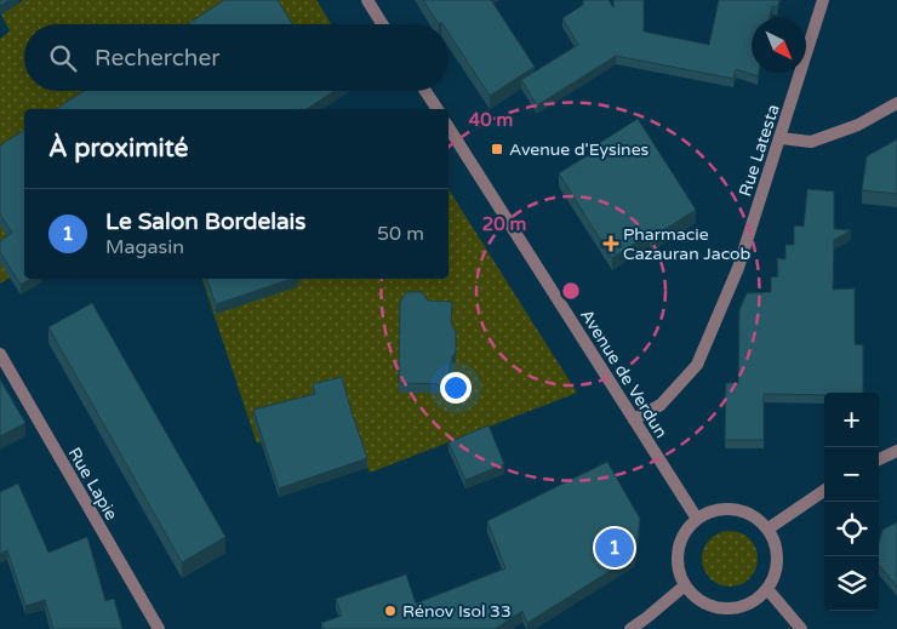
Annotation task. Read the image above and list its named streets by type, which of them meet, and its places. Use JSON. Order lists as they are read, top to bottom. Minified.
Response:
{"streets":{"street":["Rue Latesta","Avenue de Verdun","Rue Lapie"]},"crossings":[["Rue Latesta","Avenue de Verdun"]],"places":{"transit":["Avenue d'Eysines"],"health":["Pharmacie Cazauran Jacob"],"other":["Rénov Isol 33"]},"north":"bottom right","page":{"search":"Rechercher","heading":"À proximité","list":[{"mark":"1","name":"Le Salon Bordelais","note":"Magasin","value":"50 m"}],"map_buttons":["+","−"],"pins":"1"},"rings":["40 m","20 m"]}
